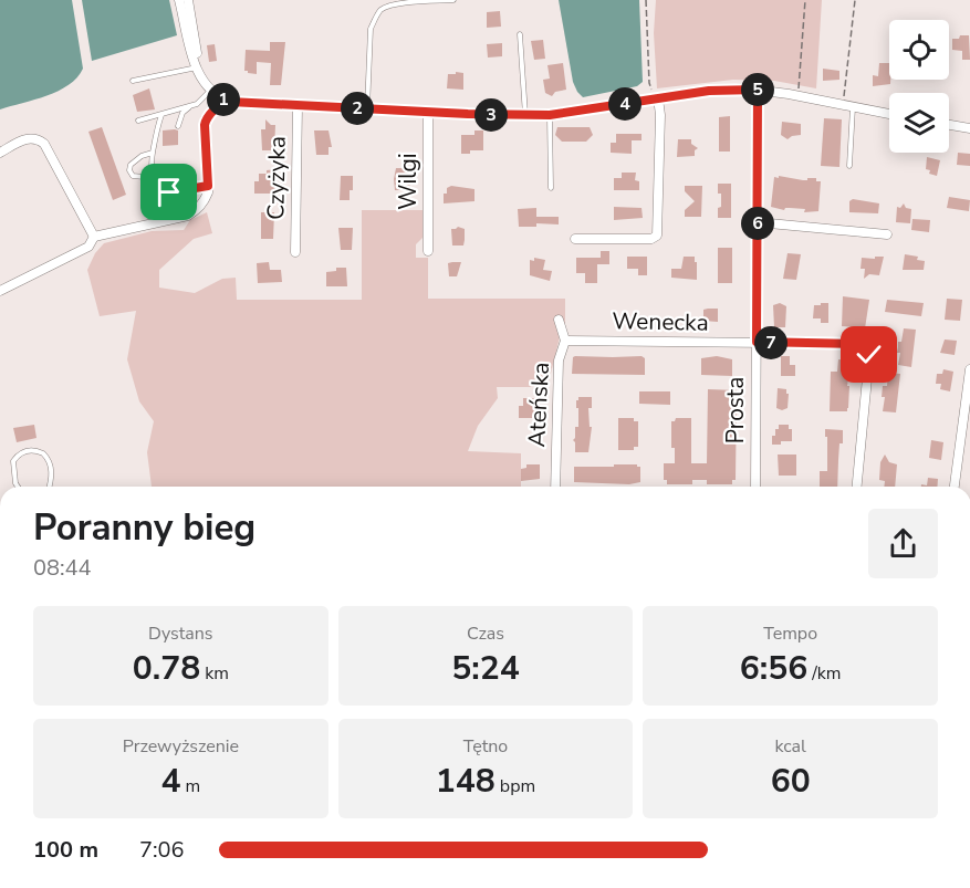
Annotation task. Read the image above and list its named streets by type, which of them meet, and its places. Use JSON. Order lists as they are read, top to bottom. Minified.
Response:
{"streets":{"street":["Czyżyka","Wilgi","Wenecka","Ateńska","Prosta"]},"crossings":[["Wenecka","Ateńska"],["Wenecka","Prosta"]],"page":{"pins":["5","1","4","2","3","6","7"],"heading":["Poranny bieg","08:44"],"stats":[["Dystans","0.78 km"],["Czas","5:24"],["Tempo","6:56 /km"],["Przewyższenie","4 m"],["Tętno","148 bpm"],["kcal","60"]],"list":[{"name":"100 m","note":"7:06"}]}}
